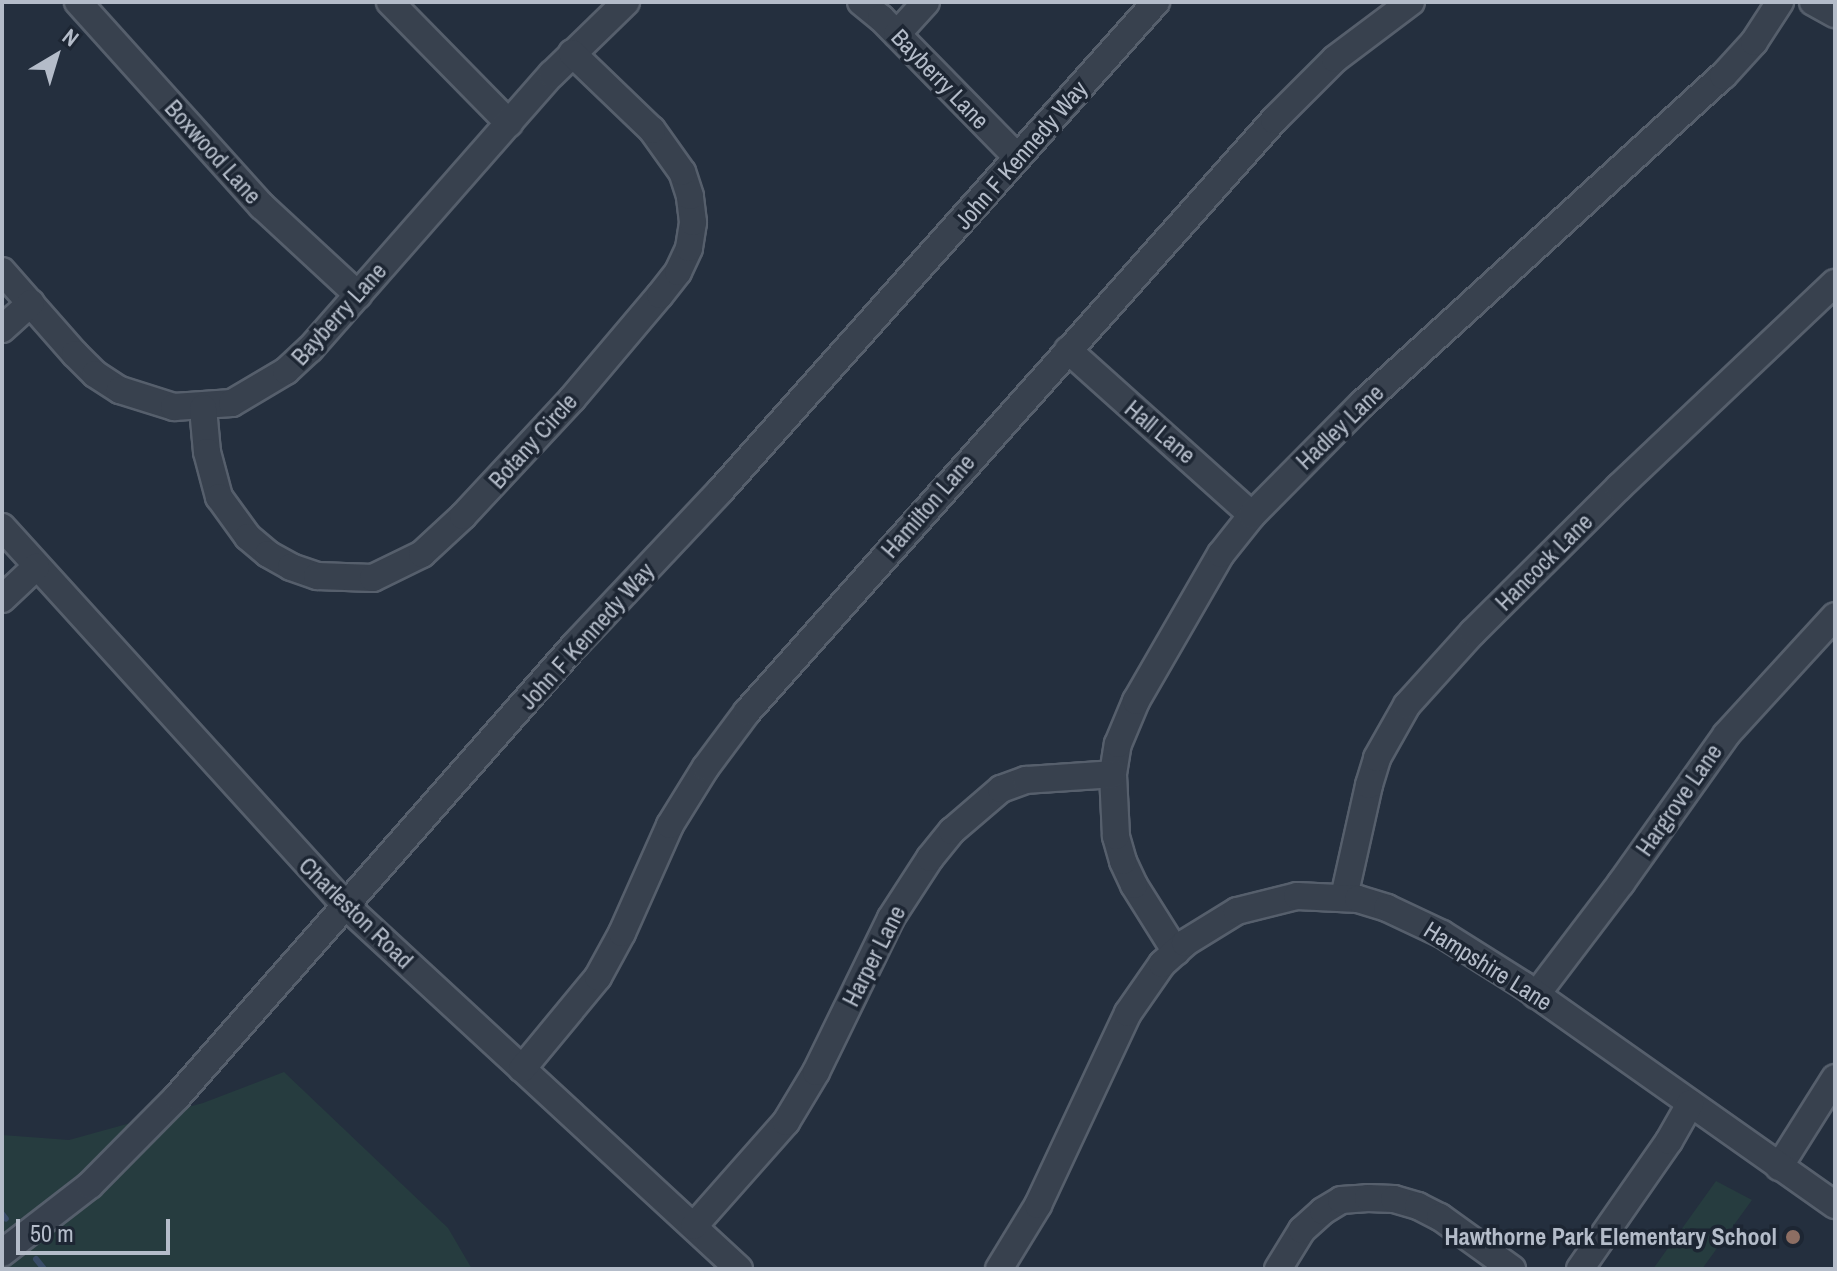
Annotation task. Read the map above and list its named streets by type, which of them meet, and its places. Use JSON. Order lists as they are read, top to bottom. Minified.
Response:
{"streets":{"street":["Bayberry Lane","Boxwood Lane","John F Kennedy Way","Hadley Lane","Hall Lane","Botany Circle","Hamilton Lane","Hancock Lane","Hargrove Lane","Charleston Road","Harper Lane","Hampshire Lane"]},"crossings":[["Bayberry Lane","Boxwood Lane"],["Bayberry Lane","John F Kennedy Way"],["Bayberry Lane","Botany Circle"],["John F Kennedy Way","Charleston Road"],["Hadley Lane","Hall Lane"],["Hadley Lane","Harper Lane"],["Hadley Lane","Hampshire Lane"],["Hall Lane","Hamilton Lane"],["Hamilton Lane","Charleston Road"],["Hancock Lane","Hampshire Lane"],["Hargrove Lane","Hampshire Lane"],["Charleston Road","Harper Lane"]],"places":["Hawthorne Park Elementary School"],"scale_bar":"50 m","north":"top right"}
